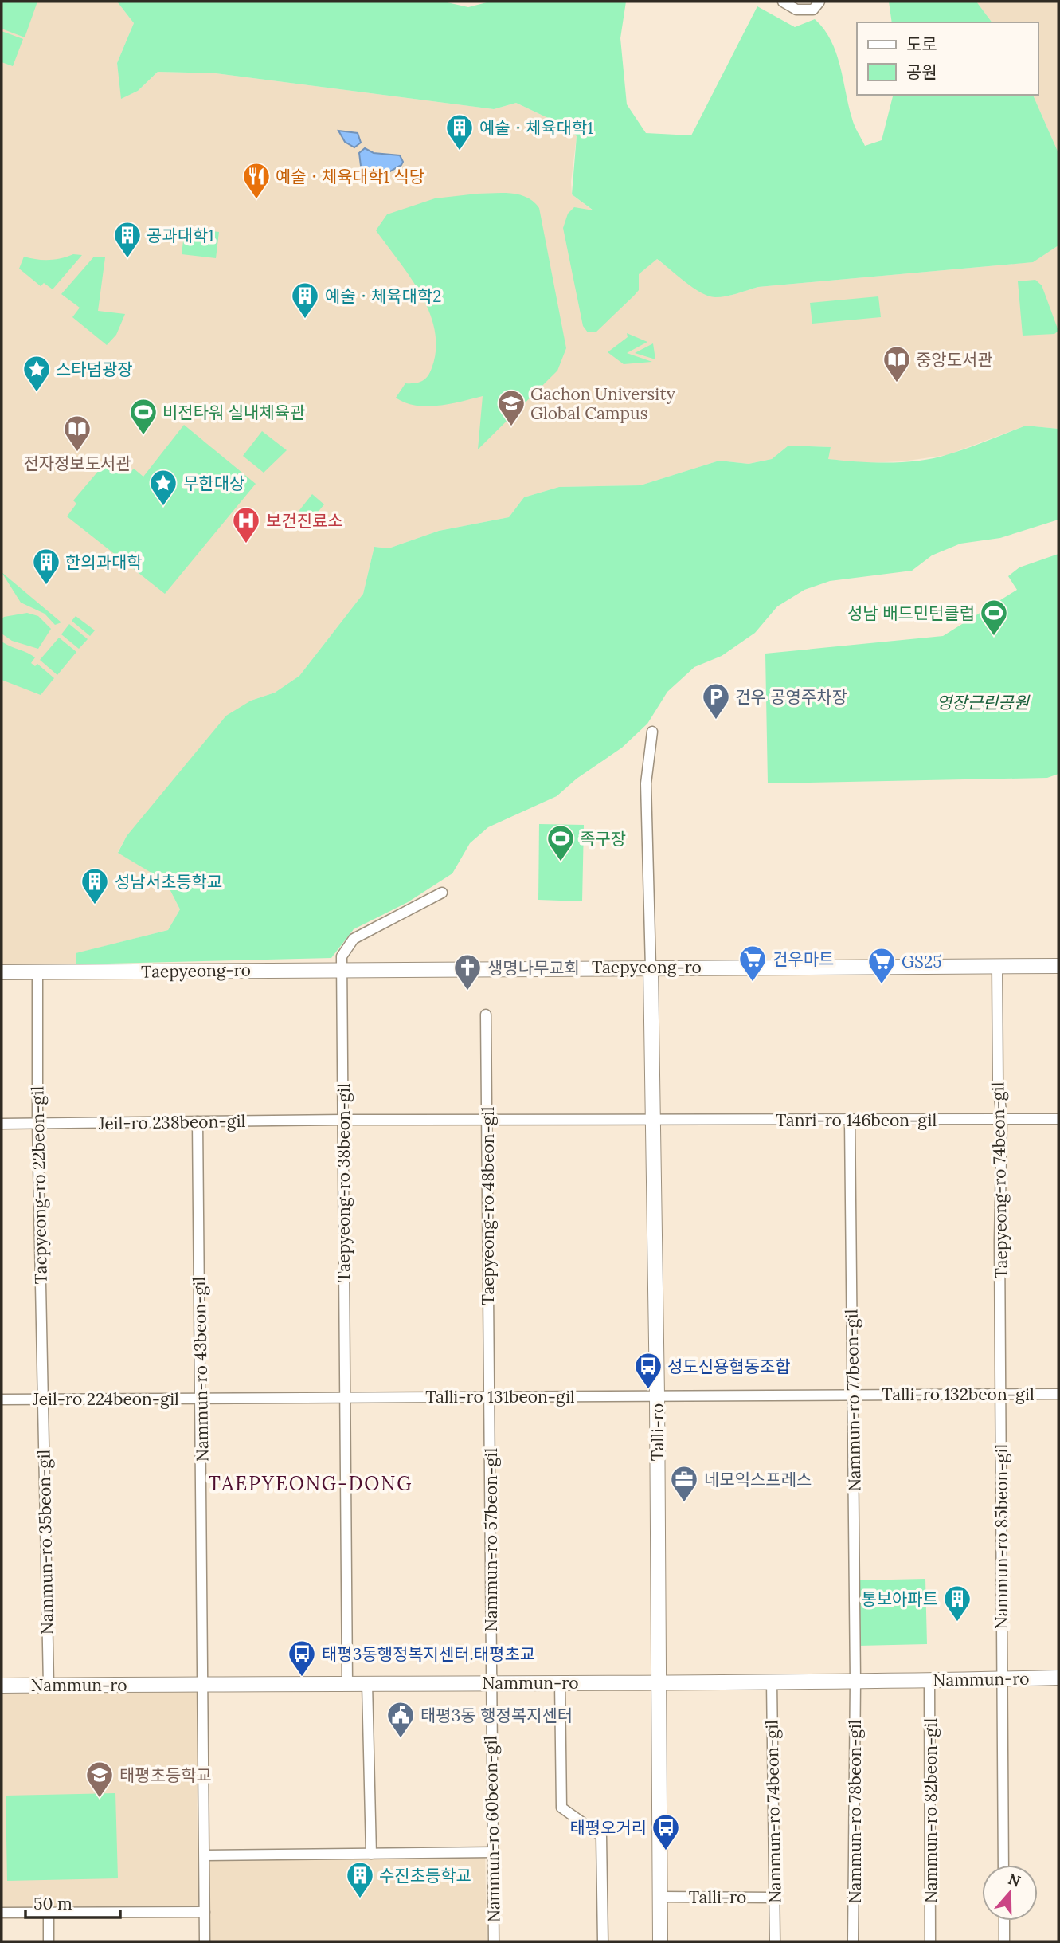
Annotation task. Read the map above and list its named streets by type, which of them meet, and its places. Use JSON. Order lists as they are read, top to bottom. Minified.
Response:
{"streets":{"main road":["Taepyeong-ro","Talli-ro","Nammun-ro"],"street":["Tanri-ro 146beon-gil","Jeil-ro 238beon-gil","Taepyeong-ro 74beon-gil","Taepyeong-ro 38beon-gil","Taepyeong-ro 22beon-gil","Taepyeong-ro 48beon-gil","Nammun-ro 43beon-gil","Talli-ro 132beon-gil","Talli-ro 131beon-gil","Jeil-ro 224beon-gil","Nammun-ro 77beon-gil","Nammun-ro 85beon-gil","Nammun-ro 57beon-gil","Nammun-ro 35beon-gil","Nammun-ro 82beon-gil","Nammun-ro 74beon-gil","Nammun-ro 78beon-gil","Nammun-ro 60beon-gil"]},"crossings":[["Taepyeong-ro","Taepyeong-ro 74beon-gil"],["Taepyeong-ro","Taepyeong-ro 38beon-gil"],["Taepyeong-ro","Taepyeong-ro 22beon-gil"],["Taepyeong-ro","Talli-ro"],["Tanri-ro 146beon-gil","Jeil-ro 238beon-gil"],["Tanri-ro 146beon-gil","Taepyeong-ro 74beon-gil"],["Tanri-ro 146beon-gil","Taepyeong-ro 48beon-gil"],["Tanri-ro 146beon-gil","Nammun-ro 77beon-gil"],["Tanri-ro 146beon-gil","Talli-ro"],["Jeil-ro 238beon-gil","Taepyeong-ro 38beon-gil"],["Jeil-ro 238beon-gil","Taepyeong-ro 22beon-gil"],["Jeil-ro 238beon-gil","Taepyeong-ro 48beon-gil"],["Jeil-ro 238beon-gil","Nammun-ro 43beon-gil"],["Taepyeong-ro 74beon-gil","Talli-ro 132beon-gil"],["Taepyeong-ro 74beon-gil","Nammun-ro 85beon-gil"],["Taepyeong-ro 38beon-gil","Talli-ro 131beon-gil"],["Taepyeong-ro 38beon-gil","Jeil-ro 224beon-gil"],["Taepyeong-ro 38beon-gil","Nammun-ro"],["Taepyeong-ro 22beon-gil","Jeil-ro 224beon-gil"],["Taepyeong-ro 22beon-gil","Nammun-ro 35beon-gil"],["Taepyeong-ro 48beon-gil","Talli-ro 131beon-gil"],["Taepyeong-ro 48beon-gil","Nammun-ro 57beon-gil"],["Nammun-ro 43beon-gil","Jeil-ro 224beon-gil"],["Nammun-ro 43beon-gil","Nammun-ro"],["Talli-ro 132beon-gil","Talli-ro 131beon-gil"],["Talli-ro 132beon-gil","Nammun-ro 77beon-gil"],["Talli-ro 132beon-gil","Talli-ro"],["Talli-ro 132beon-gil","Nammun-ro 85beon-gil"],["Talli-ro 131beon-gil","Jeil-ro 224beon-gil"],["Talli-ro 131beon-gil","Talli-ro"],["Talli-ro 131beon-gil","Nammun-ro 57beon-gil"],["Jeil-ro 224beon-gil","Nammun-ro 35beon-gil"],["Nammun-ro 77beon-gil","Nammun-ro"],["Nammun-ro 77beon-gil","Nammun-ro 78beon-gil"],["Talli-ro","Nammun-ro"],["Talli-ro","Nammun-ro 74beon-gil"],["Nammun-ro 85beon-gil","Nammun-ro"],["Nammun-ro 57beon-gil","Nammun-ro"],["Nammun-ro 57beon-gil","Nammun-ro 60beon-gil"],["Nammun-ro 35beon-gil","Nammun-ro"],["Nammun-ro","Nammun-ro 82beon-gil"],["Nammun-ro","Nammun-ro 74beon-gil"],["Nammun-ro","Nammun-ro 78beon-gil"],["Nammun-ro","Nammun-ro 60beon-gil"]],"districts":["TAEPYEONG-DONG"],"parks":["영장근린공원"],"places":{"building":["예술ㆍ체육대학1","공과대학1","예술ㆍ체육대학2","한의과대학","성남서초등학교","통보아파트","수진초등학교"],"restaurant":["예술ㆍ체육대학1 식당"],"library":["중앙도서관","전자정보도서관"],"place":["스타덤광장","무한대상"],"school or university":["Gachon University Global Campus","태평초등학교"],"sports":["비전타워 실내체육관","성남 배드민턴클럽","족구장"],"hospital":["보건진료소"],"parking":["건우 공영주차장"],"supermarket":["건우마트","GS25"],"church":["생명나무교회"],"bus stop":["성도신용협동조합","태평3동행정복지센터.태평초교","태평오거리"],"office":["네모익스프레스"],"public building":["태평3동 행정복지센터"]},"legend":["도로","공원"],"scale_bar":"50 m","north":"top"}
